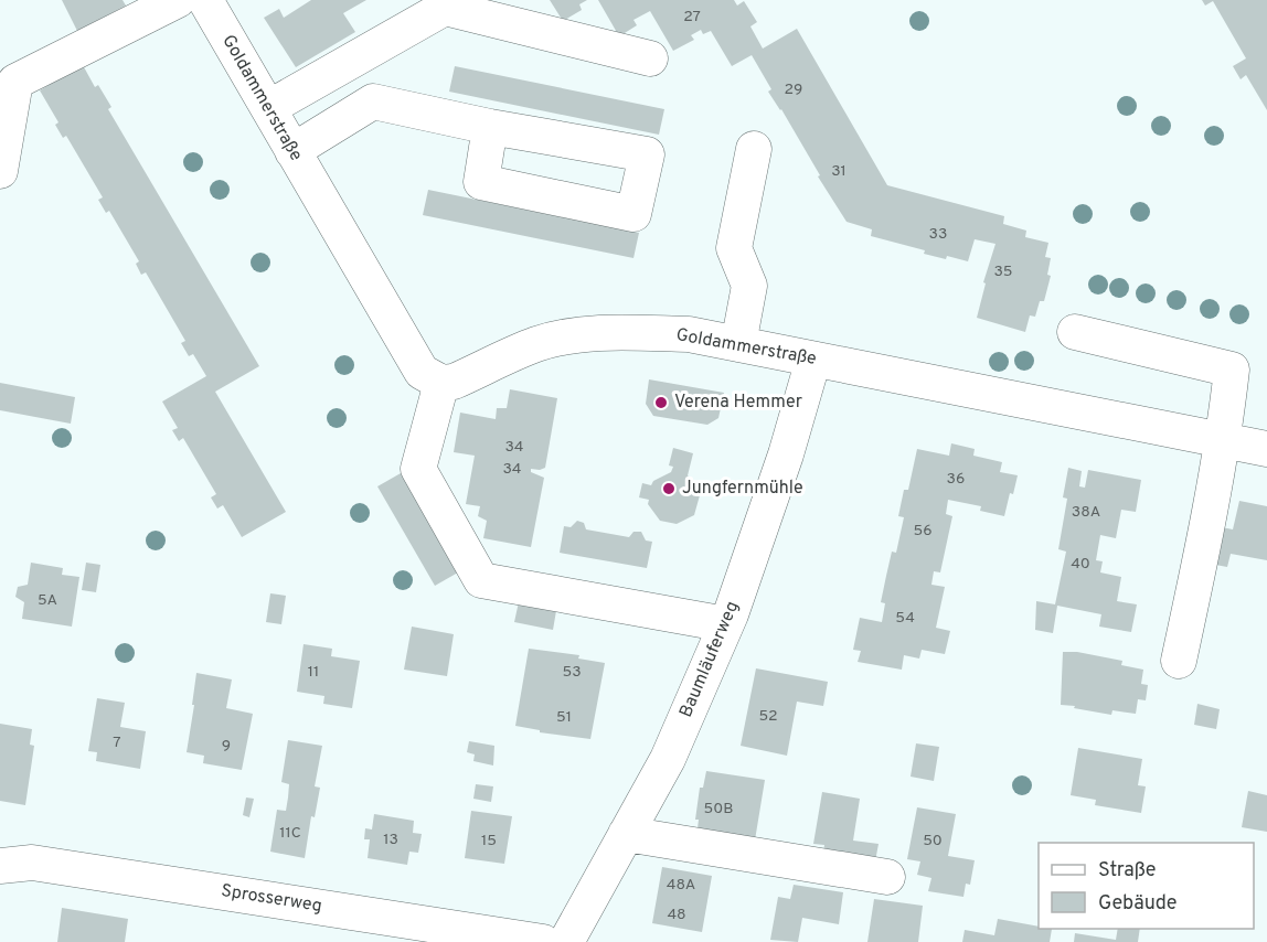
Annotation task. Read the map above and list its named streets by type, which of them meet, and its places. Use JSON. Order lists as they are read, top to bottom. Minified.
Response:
{"streets":{"street":["Goldammerstraße","Baumläuferweg","Sprosserweg"]},"crossings":[["Goldammerstraße","Baumläuferweg"]],"places":["Verena Hemmer","Jungfernmühle"],"house_numbers":["27","29","31","33","35","34","34","36","38A","56","40","5A","54","11","53","52","51","7","9","50B","11C","13","15","50","48A","48"],"legend":["Straße","Gebäude"]}
